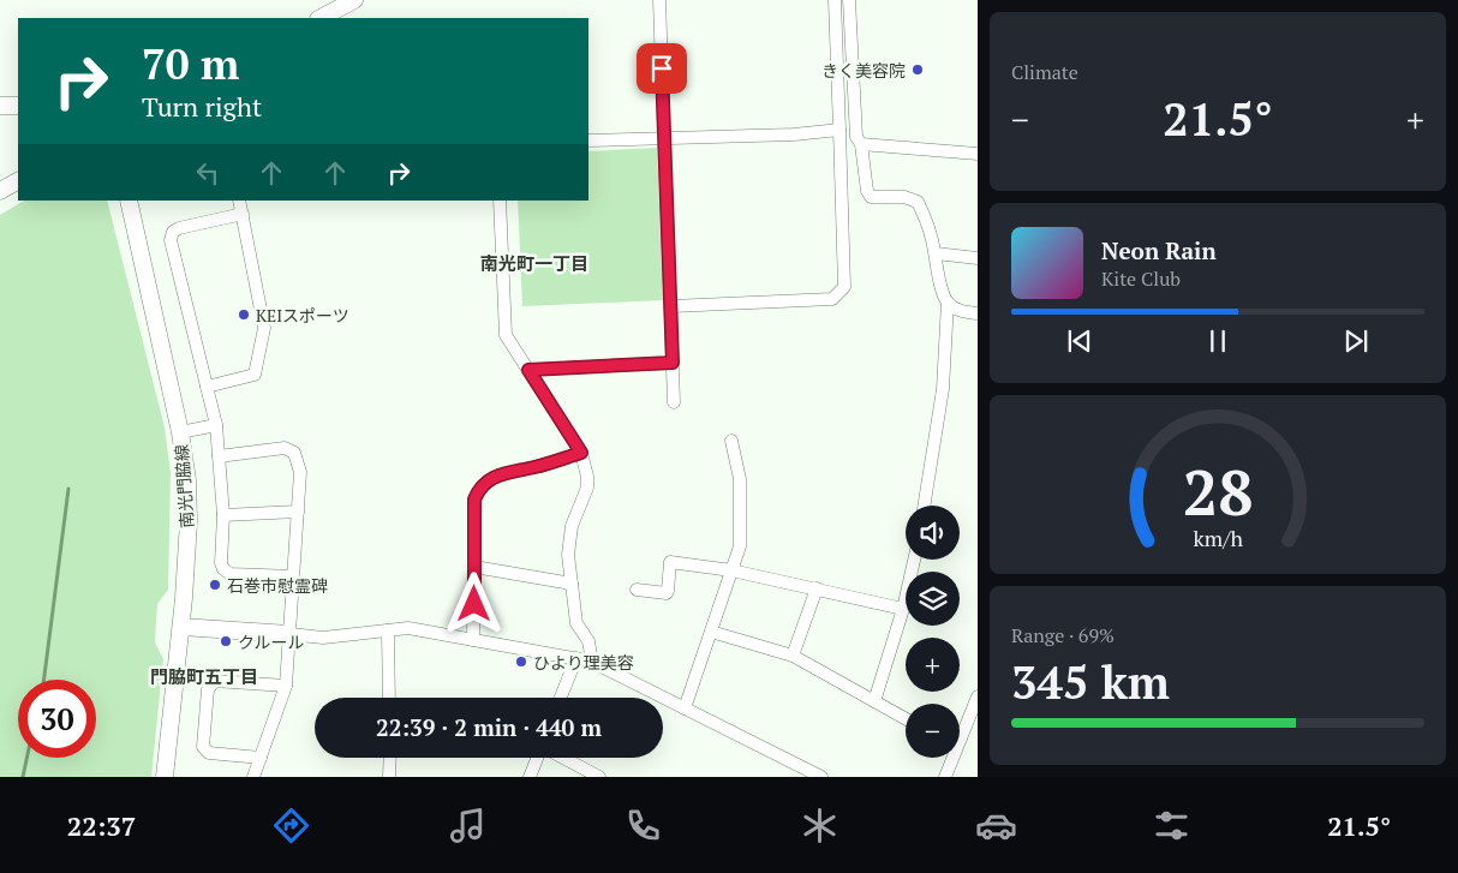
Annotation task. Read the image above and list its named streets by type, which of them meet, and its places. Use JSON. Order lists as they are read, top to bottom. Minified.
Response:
{"streets":{"street":["南光門脇線"]},"districts":["南光町一丁目","門脇町五丁目"],"places":["きく美容院","KEIスポーツ","石巻市慰霊碑","クルール","ひより理美容"],"page":{"tile":["Climate",["Range · 69%","345 km"]],"turn":["70 m","Turn right"],"heat":["−","21.5°","+"],"song":["Neon Rain","Kite Club"],"map_buttons":["+","−"],"limit":"30","trip":"22:39 · 2 min · 440 m","tabs":["22:37","21.5°"],"gauge":["28","km/h"]}}
